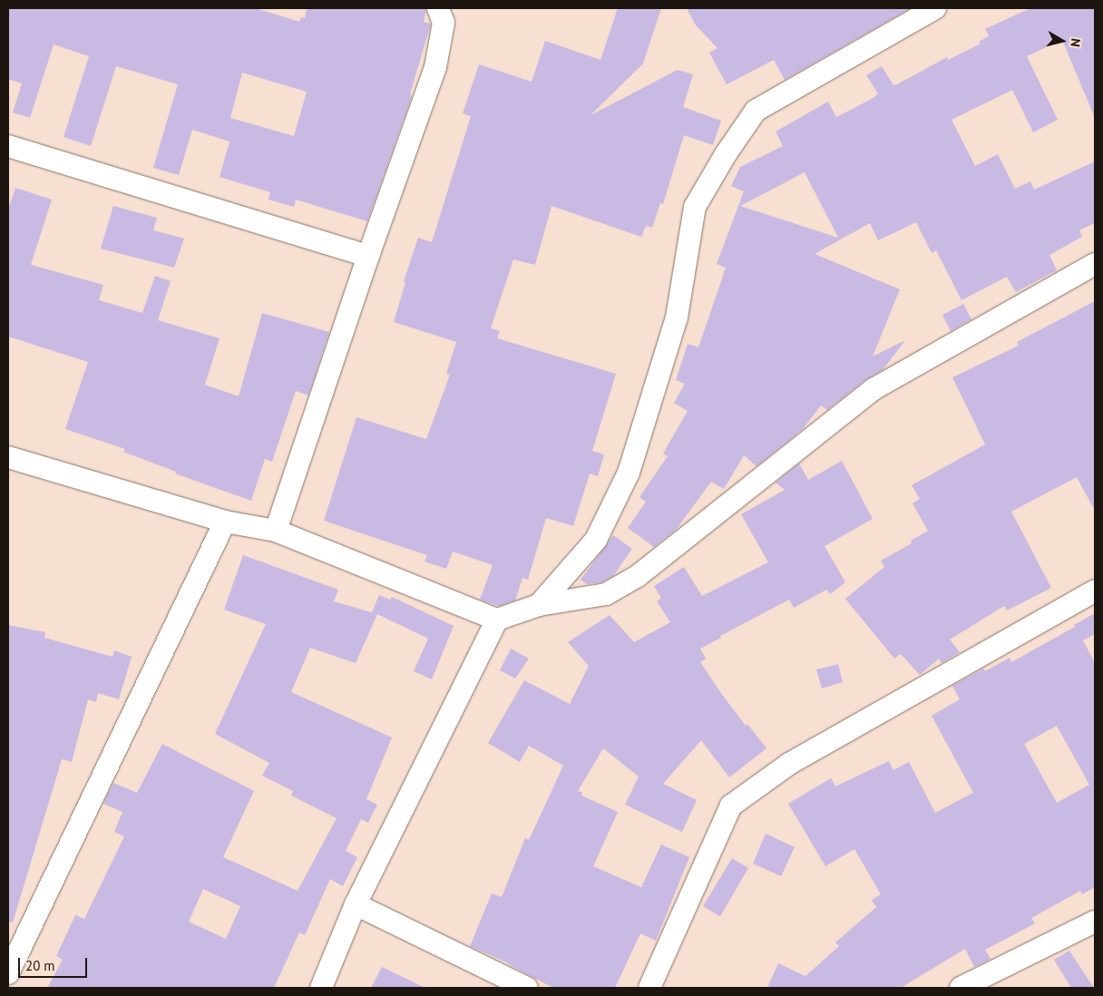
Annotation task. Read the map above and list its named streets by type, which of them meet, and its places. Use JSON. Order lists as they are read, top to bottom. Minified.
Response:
{"scale_bar":"20 m","north":"right"}
